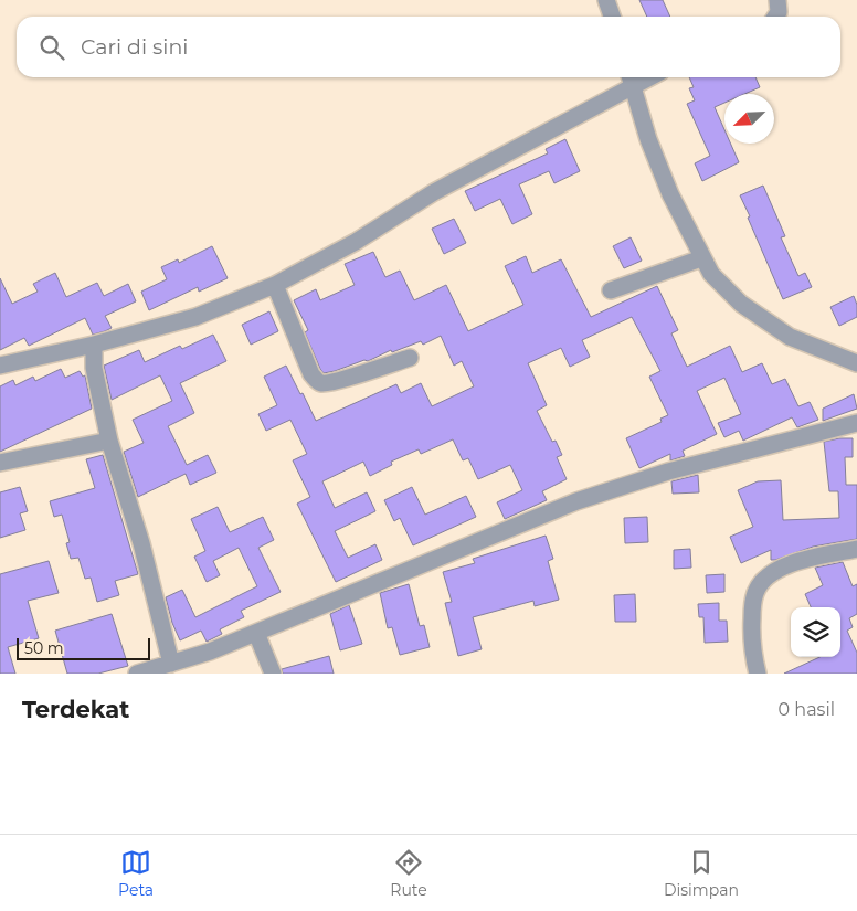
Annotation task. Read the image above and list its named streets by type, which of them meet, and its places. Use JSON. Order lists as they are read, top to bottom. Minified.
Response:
{"scale_bar":"50 m","north":"bottom left","page":{"search":"Cari di sini","scale":"50 m","heading":["Terdekat","0 hasil"],"nav":["Peta","Rute","Disimpan"]}}
